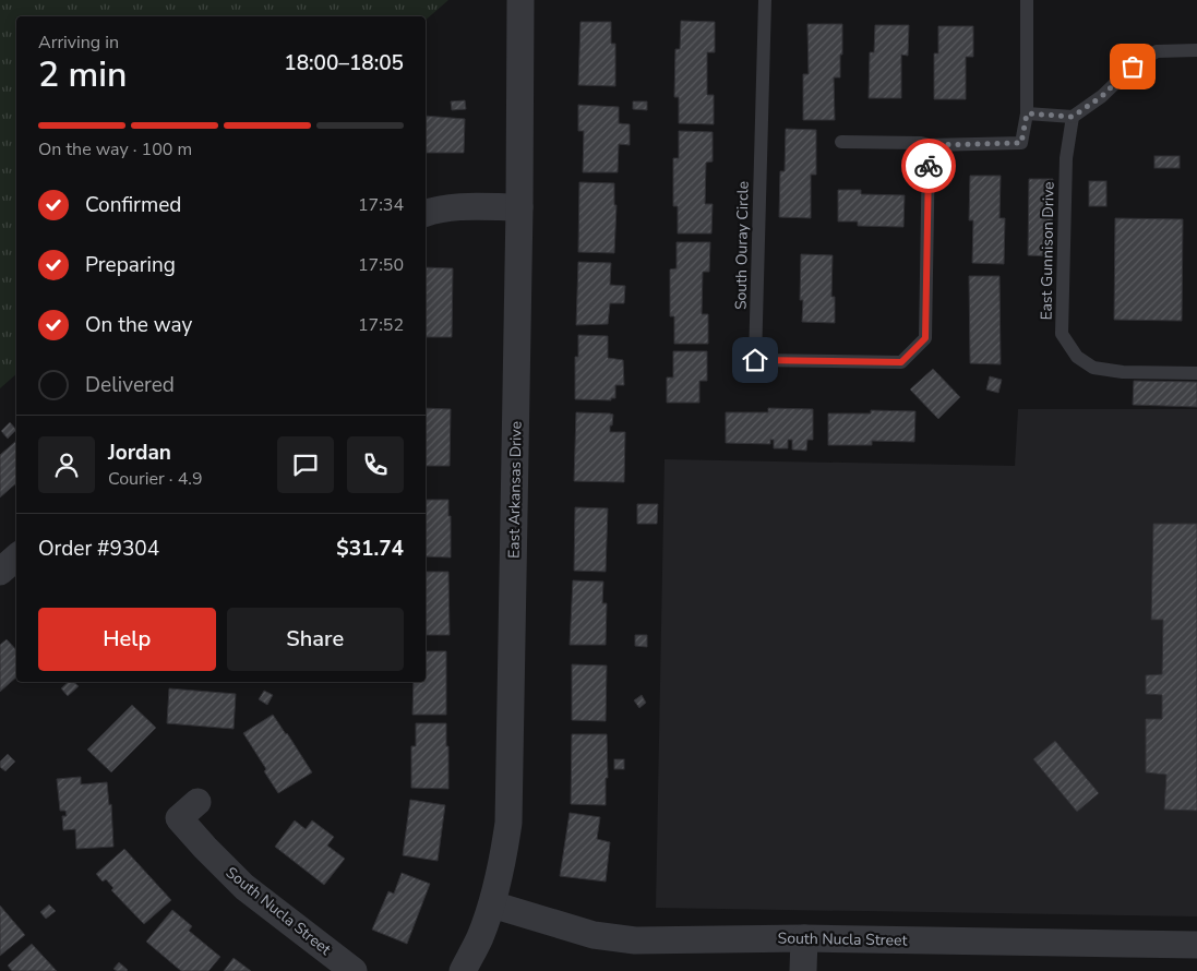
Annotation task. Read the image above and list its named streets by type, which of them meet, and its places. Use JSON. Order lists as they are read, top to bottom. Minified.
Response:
{"streets":{"street":["East Arkansas Drive","South Nucla Street"],"lane":["South Ouray Circle","East Gunnison Drive"]},"crossings":[["East Arkansas Drive","South Nucla Street"]],"page":{"heading":["2 min","Arriving in","18:00–18:05"],"panel":["Jordan","Courier · 4.9","Order #9304","$31.74"],"bar":"On the way · 100 m","list":[["Confirmed","17:34"],["Preparing","17:50"],["On the way","17:52"],"Delivered"],"buttons":["Help","Share"]}}
